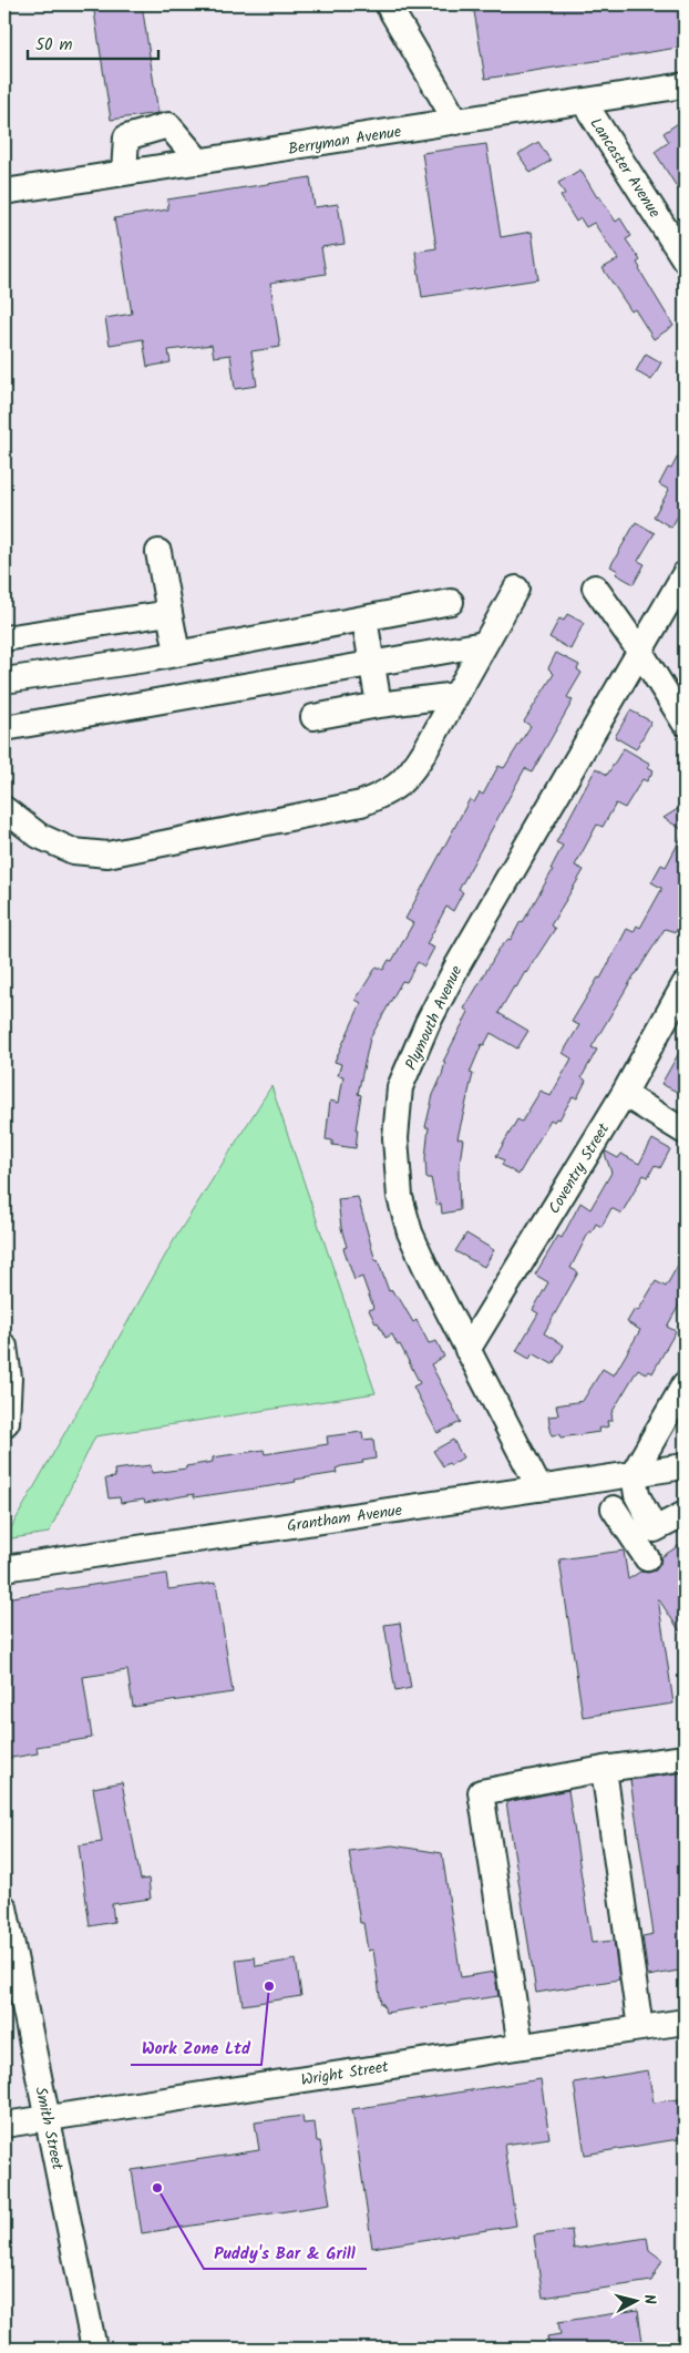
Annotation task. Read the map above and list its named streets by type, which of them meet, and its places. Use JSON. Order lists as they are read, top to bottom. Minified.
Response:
{"streets":{"street":["Berryman Avenue","Lancaster Avenue","Plymouth Avenue","Coventry Street","Grantham Avenue","Wright Street","Smith Street"]},"crossings":[["Berryman Avenue","Lancaster Avenue"],["Plymouth Avenue","Coventry Street"],["Plymouth Avenue","Grantham Avenue"],["Wright Street","Smith Street"]],"places":["Work Zone Ltd","Puddy's Bar & Grill"],"scale_bar":"50 m","north":"right"}
